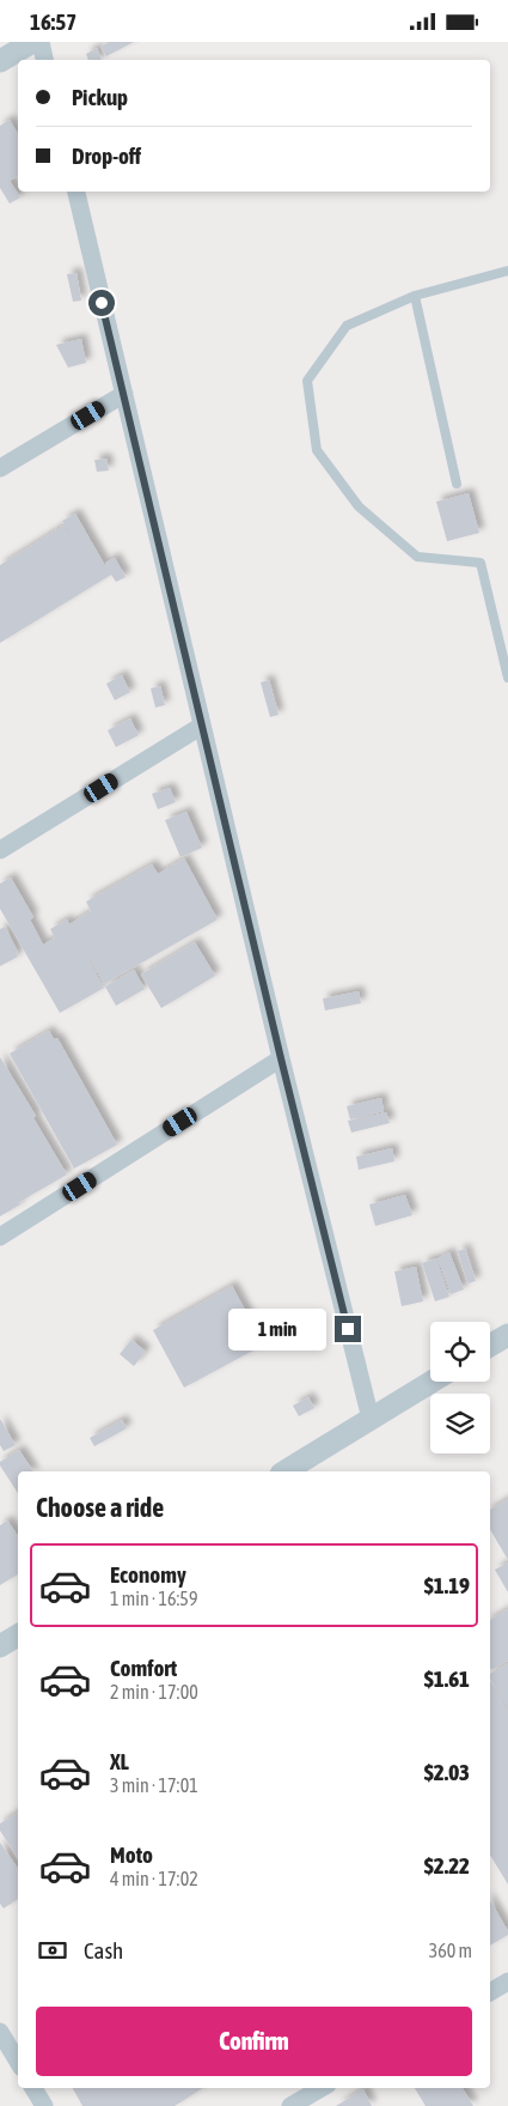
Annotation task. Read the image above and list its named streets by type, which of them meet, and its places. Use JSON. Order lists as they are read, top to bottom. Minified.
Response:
{"page":{"status":"16:57","banner":["Pickup","Drop-off"],"bubble":"1 min","heading":"Choose a ride","list":[{"name":"Economy","note":"1 min · 16:59","value":"$1.19"},{"name":"Comfort","note":"2 min · 17:00","value":"$1.61"},{"name":"XL","note":"3 min · 17:01","value":"$2.03"},{"name":"Moto","note":"4 min · 17:02","value":"$2.22"}],"pay":["Cash","360 m"],"buttons":"Confirm"}}
